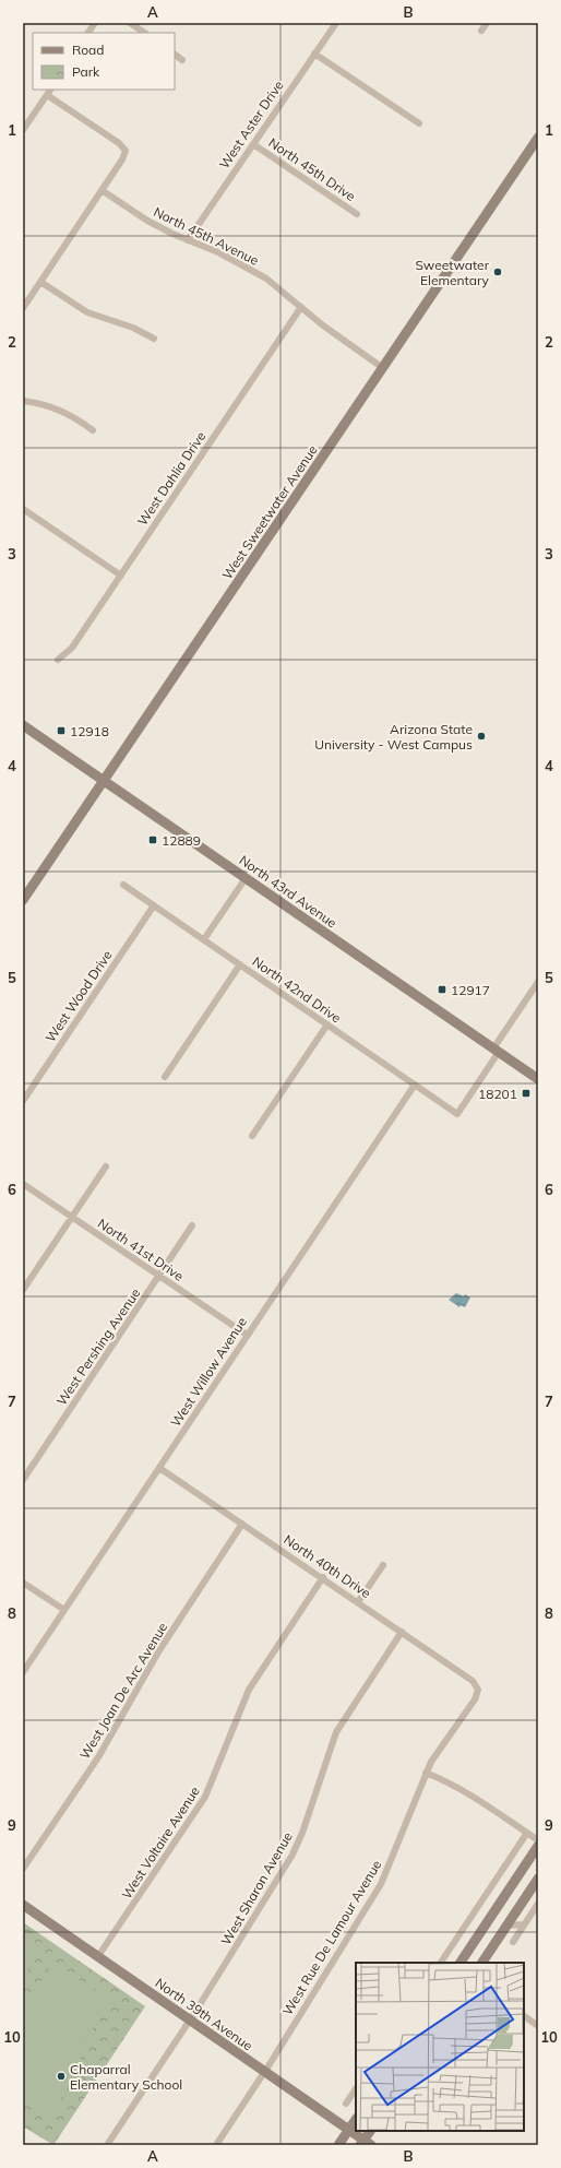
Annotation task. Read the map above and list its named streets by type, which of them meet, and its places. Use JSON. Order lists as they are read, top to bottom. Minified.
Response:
{"streets":{"street":["West Aster Drive","North 45th Drive","North 45th Avenue","West Dahlia Drive","West Sweetwater Avenue","North 43rd Avenue","North 42nd Drive","West Wood Drive","North 41st Drive","West Pershing Avenue","West Willow Avenue","North 40th Drive","West Joan De Arc Avenue","West Voltaire Avenue","West Sharon Avenue","West Rue De Lamour Avenue","North 39th Avenue"]},"crossings":[["West Aster Drive","North 45th Drive"],["West Aster Drive","North 45th Avenue"],["North 45th Avenue","West Dahlia Drive"],["North 45th Avenue","West Sweetwater Avenue"],["West Sweetwater Avenue","North 43rd Avenue"],["North 43rd Avenue","North 42nd Drive"],["North 42nd Drive","West Wood Drive"],["North 42nd Drive","West Willow Avenue"],["North 41st Drive","West Pershing Avenue"],["North 41st Drive","West Willow Avenue"],["West Willow Avenue","North 40th Drive"],["North 40th Drive","West Joan De Arc Avenue"],["North 40th Drive","West Voltaire Avenue"],["North 40th Drive","West Sharon Avenue"],["North 40th Drive","West Rue De Lamour Avenue"],["West Voltaire Avenue","North 39th Avenue"],["West Sharon Avenue","North 39th Avenue"],["West Rue De Lamour Avenue","North 39th Avenue"]],"places":{"other":["Sweetwater Elementary","Arizona State University - West Campus","Chaparral Elementary School"],"transit":["12918","12889","12917","18201"]},"legend":["Road","Park"],"grid":{"columns":["A","B"],"rows":["1","2","3","4","5","6","7","8","9","10"]}}
